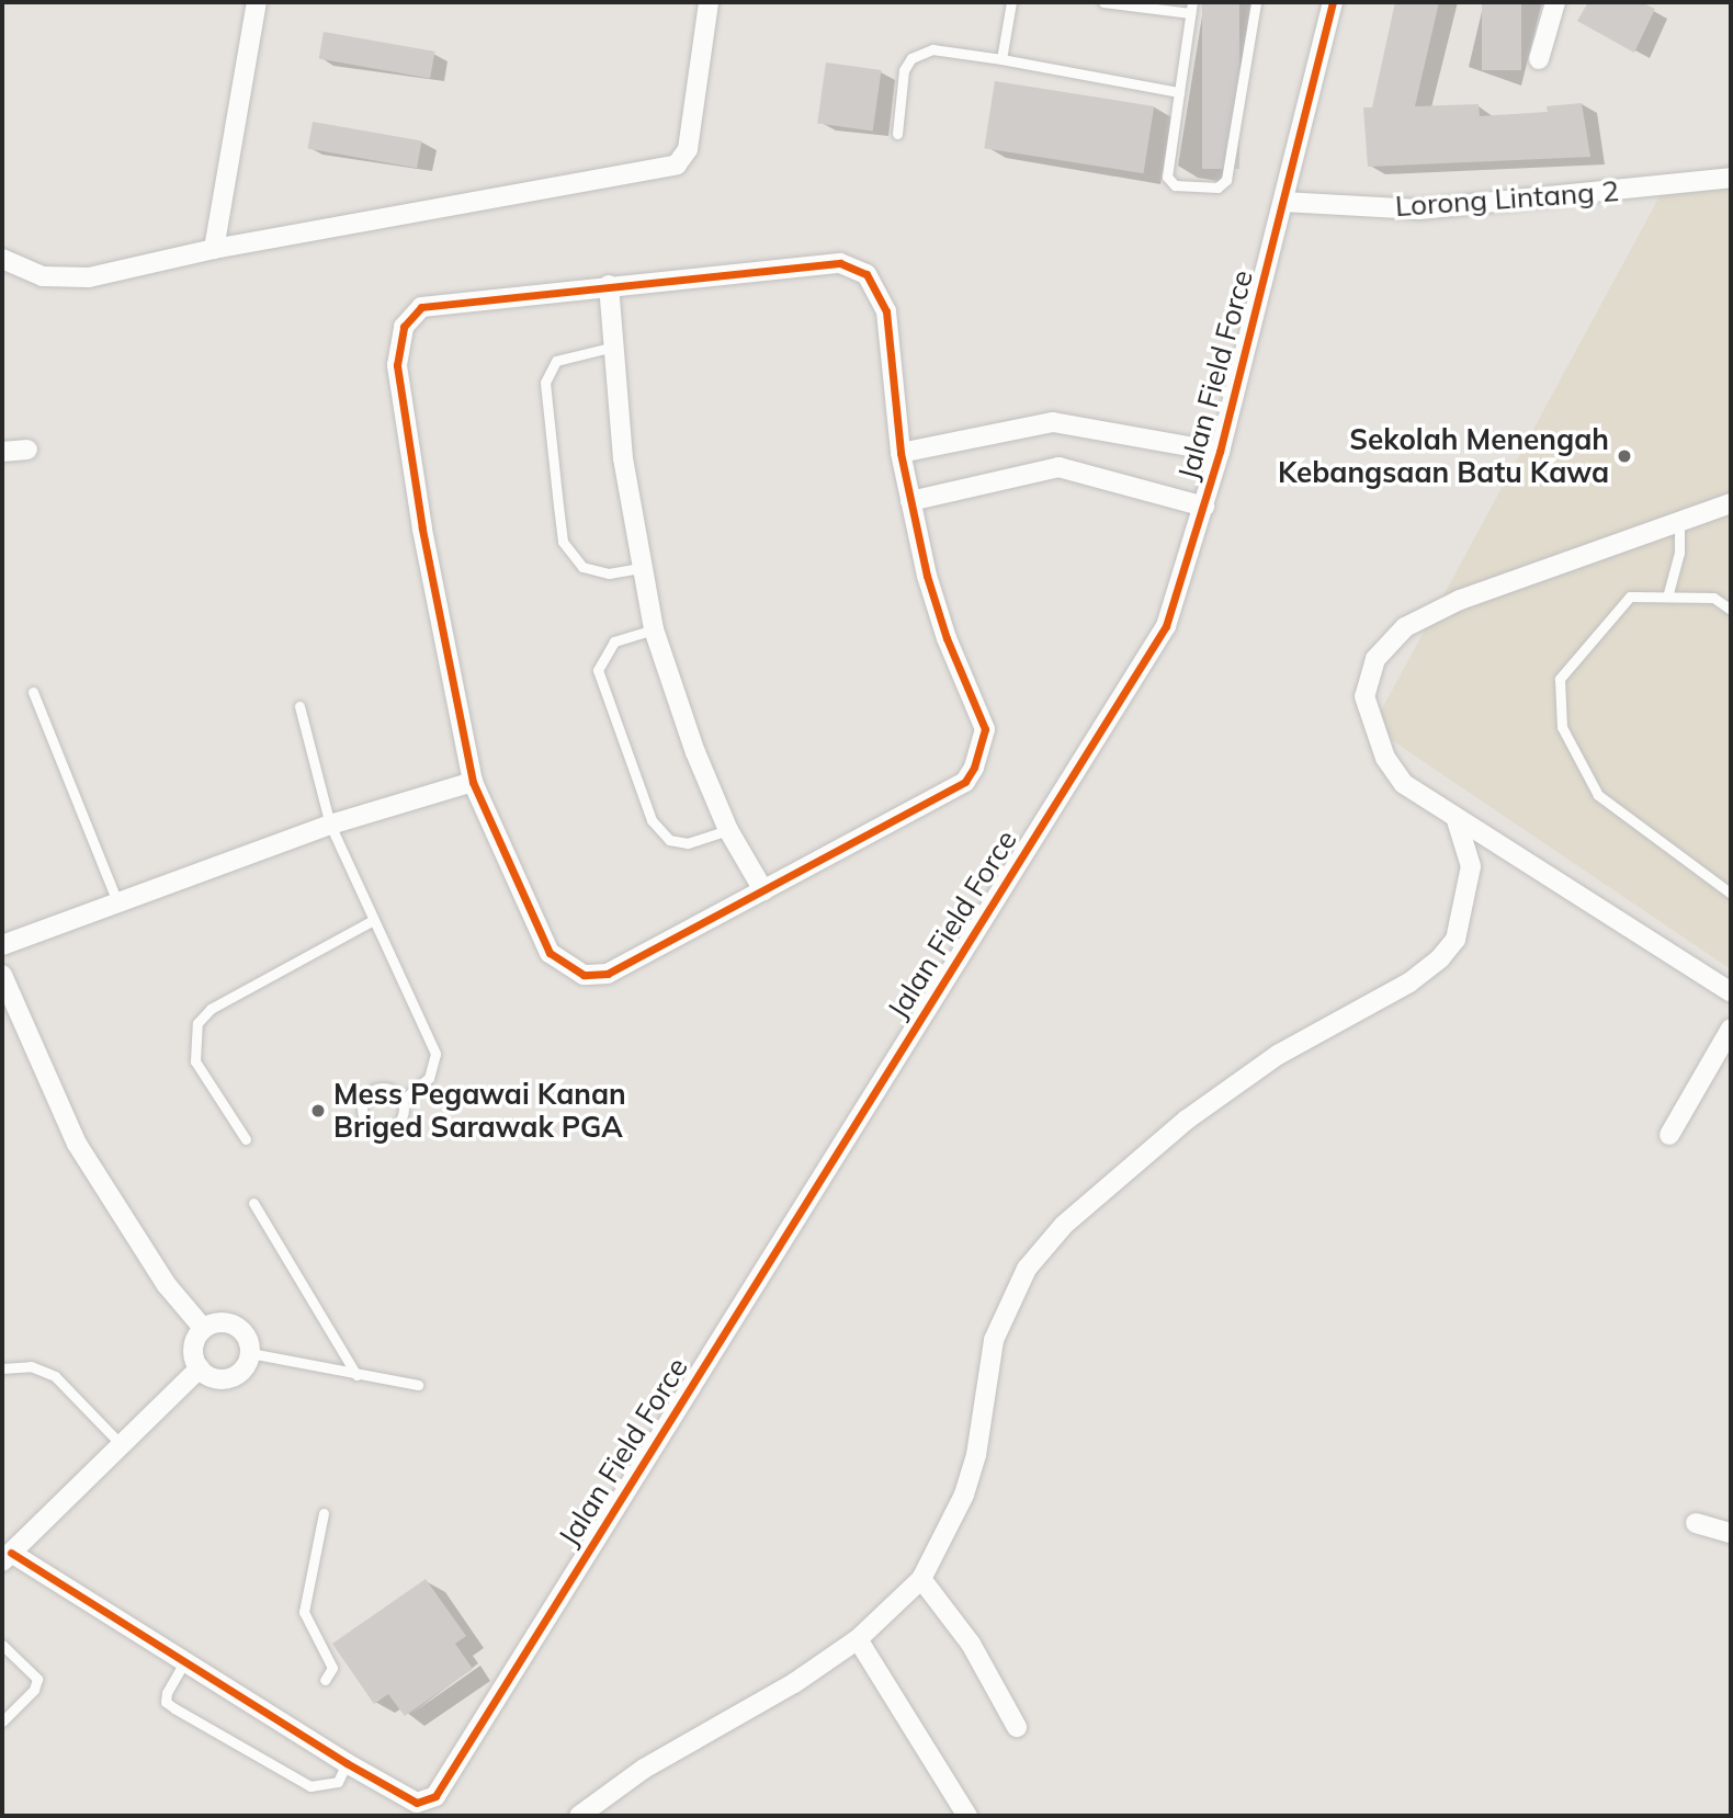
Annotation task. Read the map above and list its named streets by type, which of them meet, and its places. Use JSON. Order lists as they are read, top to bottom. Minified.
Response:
{"streets":{"street":["Lorong Lintang 2","Jalan Field Force"]},"crossings":[["Lorong Lintang 2","Jalan Field Force"]],"places":["Sekolah Menengah Kebangsaan Batu Kawa","Mess Pegawai Kanan Briged Sarawak PGA"]}
